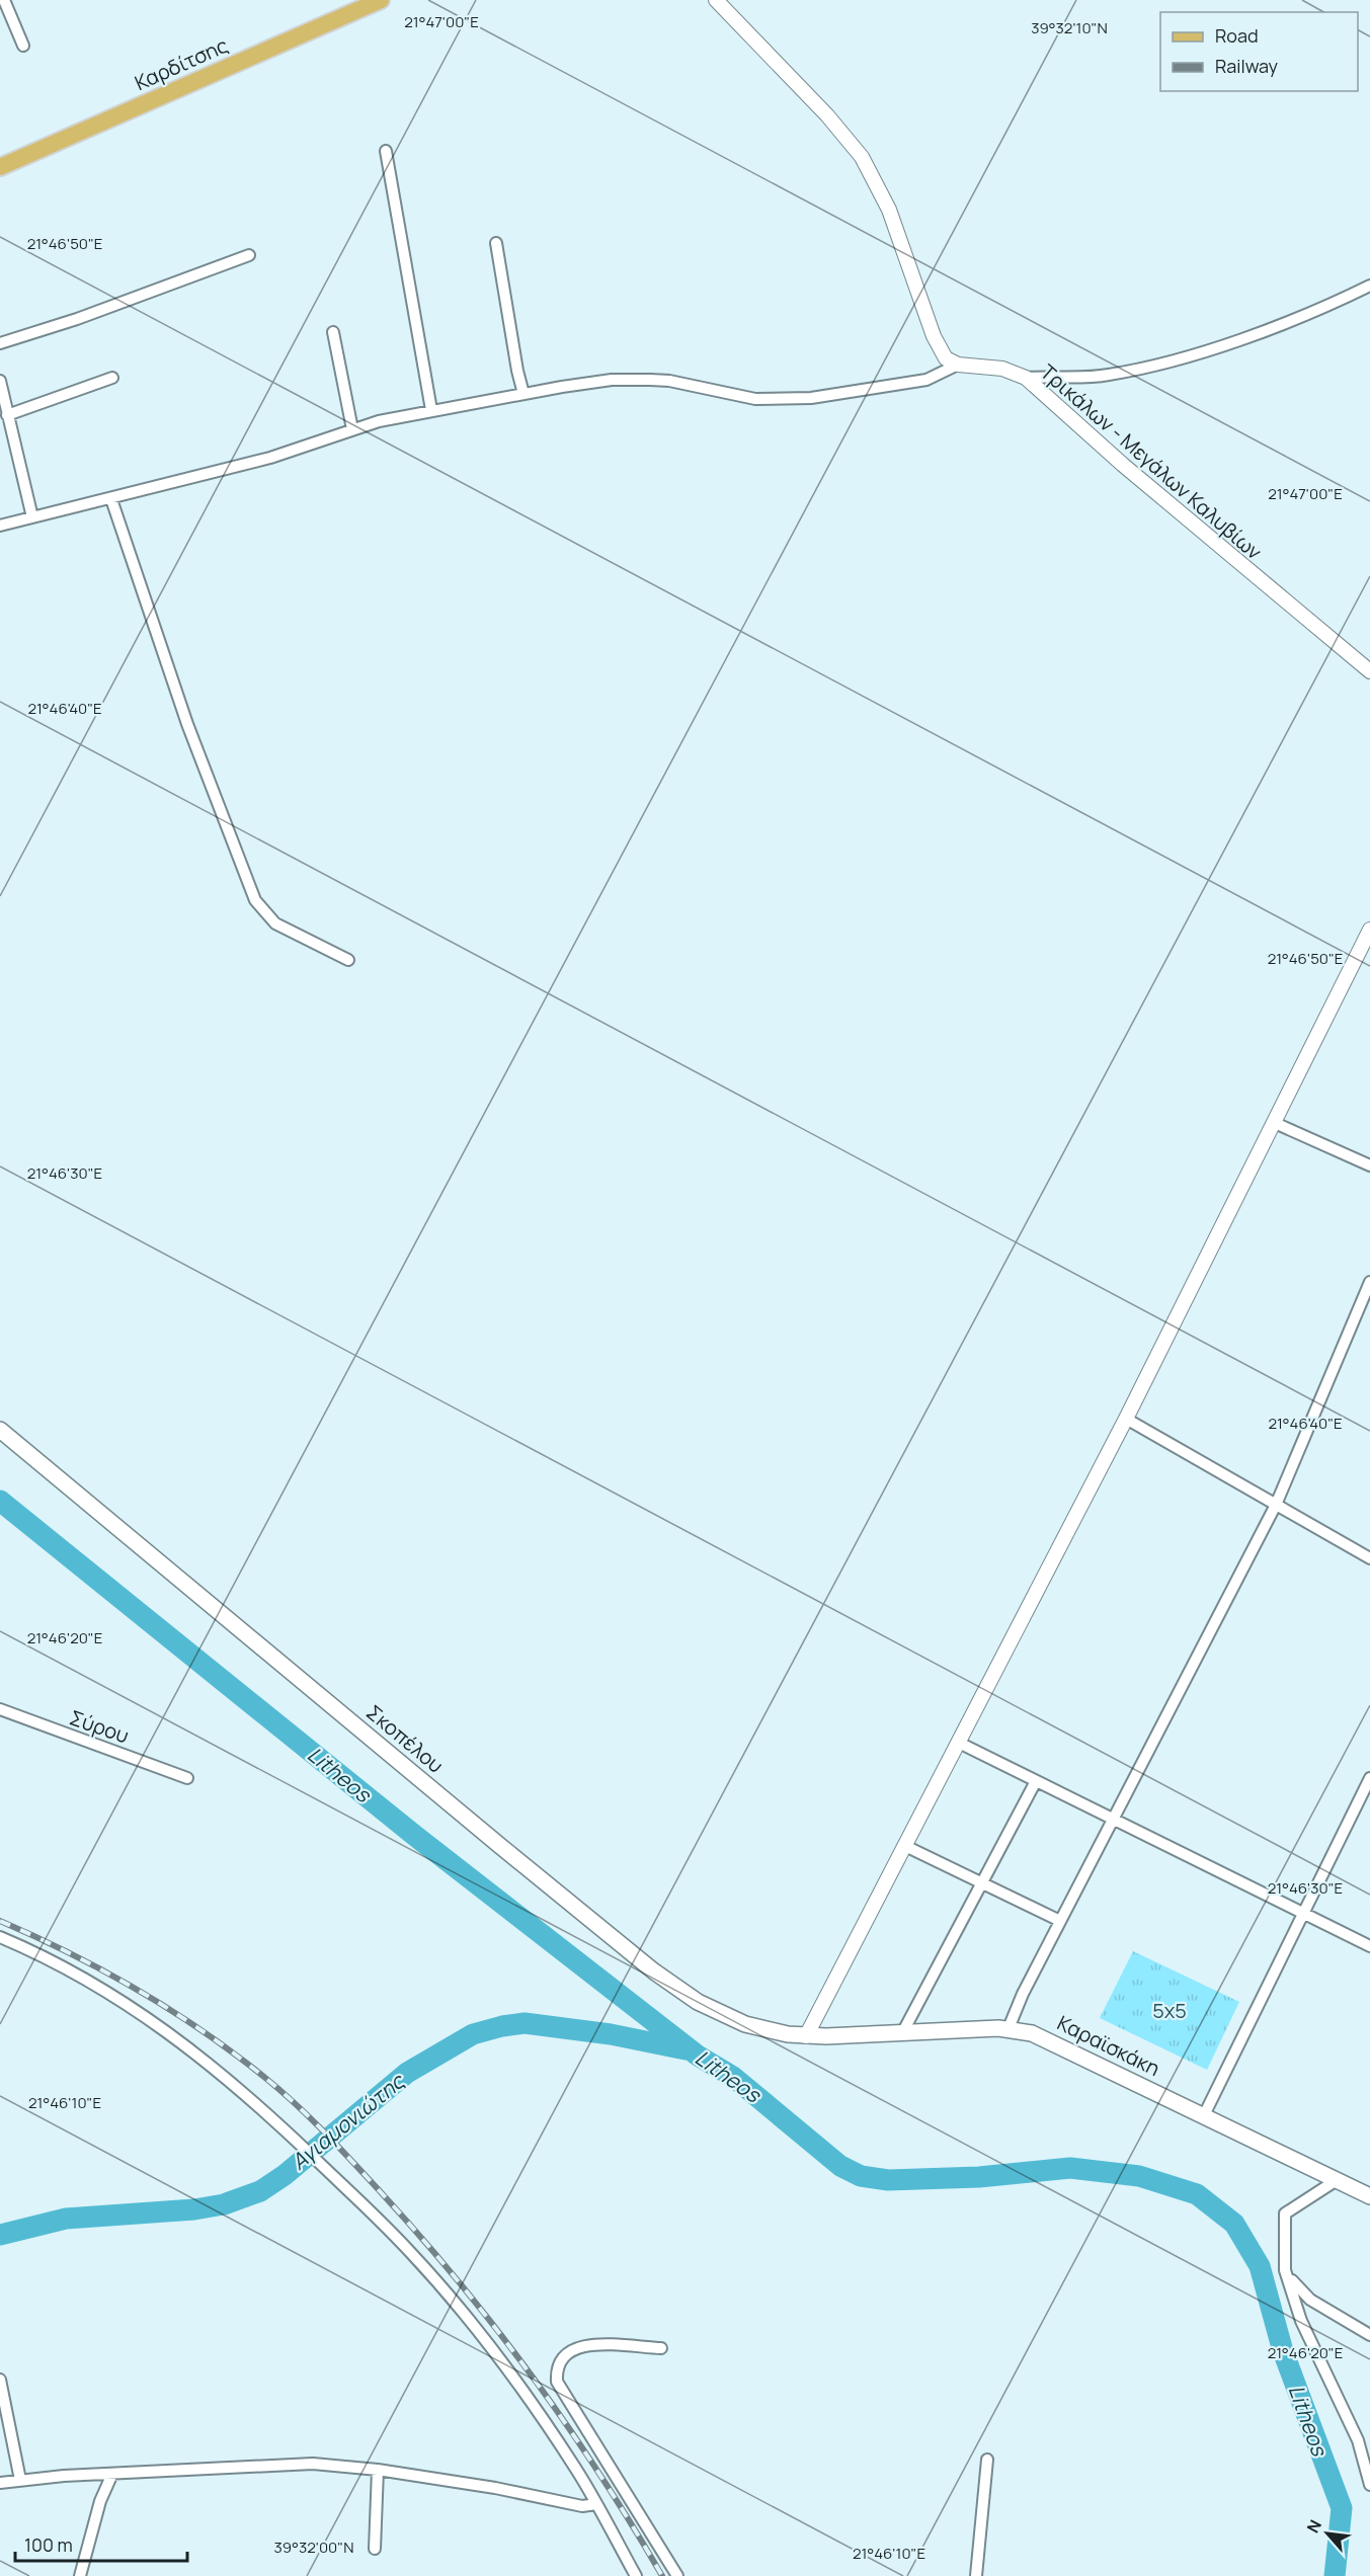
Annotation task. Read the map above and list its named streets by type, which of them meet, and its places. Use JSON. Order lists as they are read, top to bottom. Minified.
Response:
{"streets":{"main road":["Καρδίτσης","Σκοπέλου","Καραϊσκάκη"],"street":["Τρικάλων - Μεγάλων Καλυβίων","Σύρου"]},"crossings":[["Σκοπέλου","Καραϊσκάκη"]],"water":["Litheos","Αγιαμονιώτης"],"parks":["5x5"],"legend":["Road","Railway"],"scale_bar":"100 m","north":"top left","coordinates":["21°47'00\"E","39°32'10\"N","21°46'50\"E","21°46'40\"E","21°46'30\"E","21°46'20\"E","21°46'10\"E","39°32'00\"N"]}
